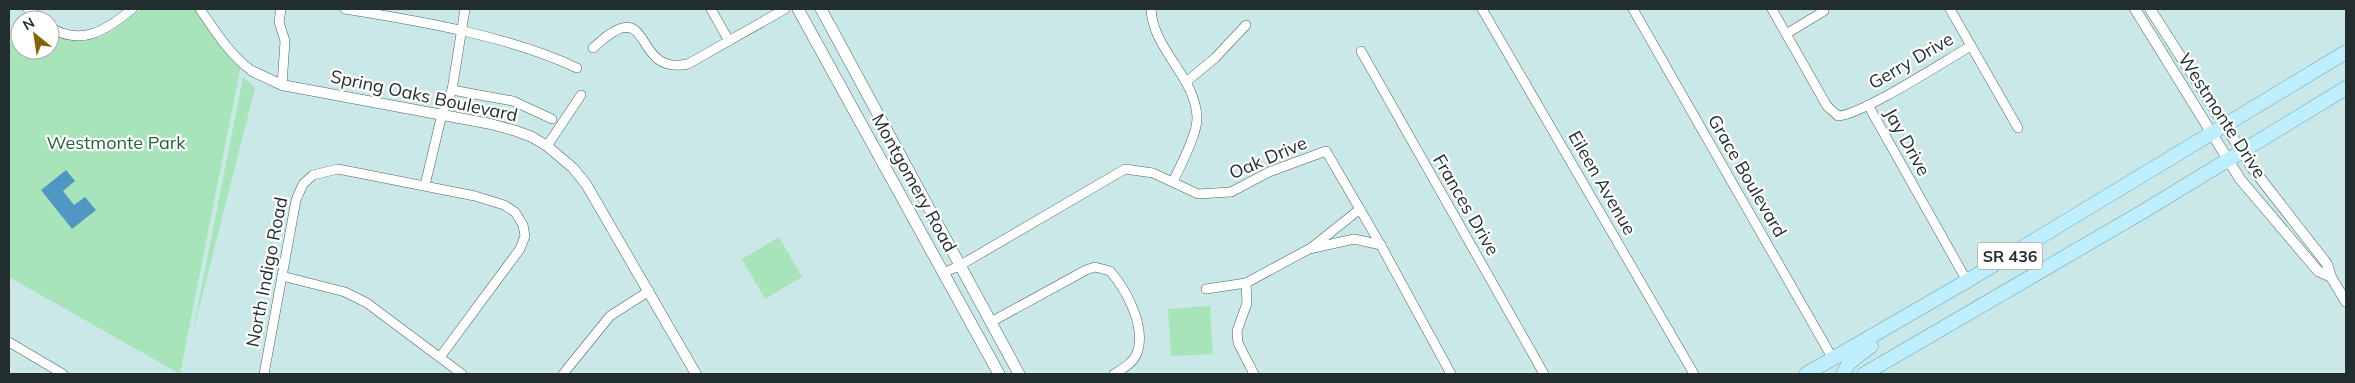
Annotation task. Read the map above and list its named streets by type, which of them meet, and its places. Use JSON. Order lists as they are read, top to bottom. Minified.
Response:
{"streets":{"main road":["Montgomery Road","SR 436"],"street":["Gerry Drive","Spring Oaks Boulevard","Westmonte Drive","Jay Drive","Oak Drive","Grace Boulevard","Eileen Avenue","Frances Drive","North Indigo Road"]},"crossings":[["Gerry Drive","Jay Drive"],["Westmonte Drive","SR 436"],["Jay Drive","SR 436"],["Oak Drive","Montgomery Road"],["Grace Boulevard","SR 436"]],"parks":["Westmonte Park"],"north":"top left"}
